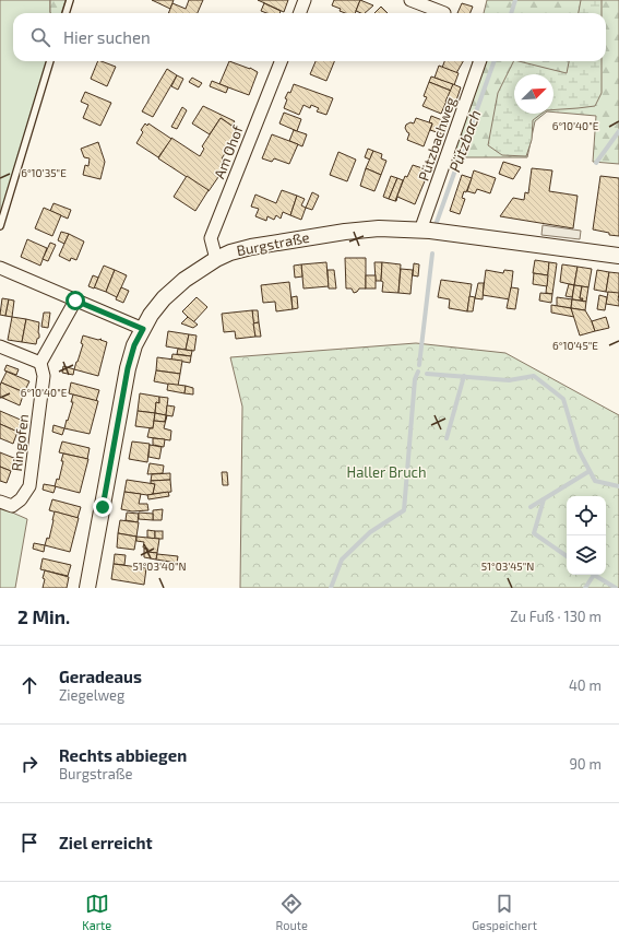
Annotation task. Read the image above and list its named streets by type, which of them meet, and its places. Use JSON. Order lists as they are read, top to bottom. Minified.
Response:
{"streets":{"street":["Pützbachweg","Am Ohof","Burgstraße","Ringofen"]},"crossings":[["Pützbachweg","Burgstraße"],["Am Ohof","Burgstraße"]],"water":["Pützbach"],"parks":["Haller Bruch"],"north":"top right","page":{"search":"Hier suchen","heading":["2 Min.","Zu Fuß · 130 m"],"list":[["Geradeaus","Ziegelweg","40 m"],["Rechts abbiegen","Burgstraße","90 m"],"Ziel erreicht"],"nav":["Karte","Route","Gespeichert"]},"coordinates":["6°10'40\"E","6°10'35\"E","6°10'45\"E","51°03'40\"N","51°03'45\"N"]}
